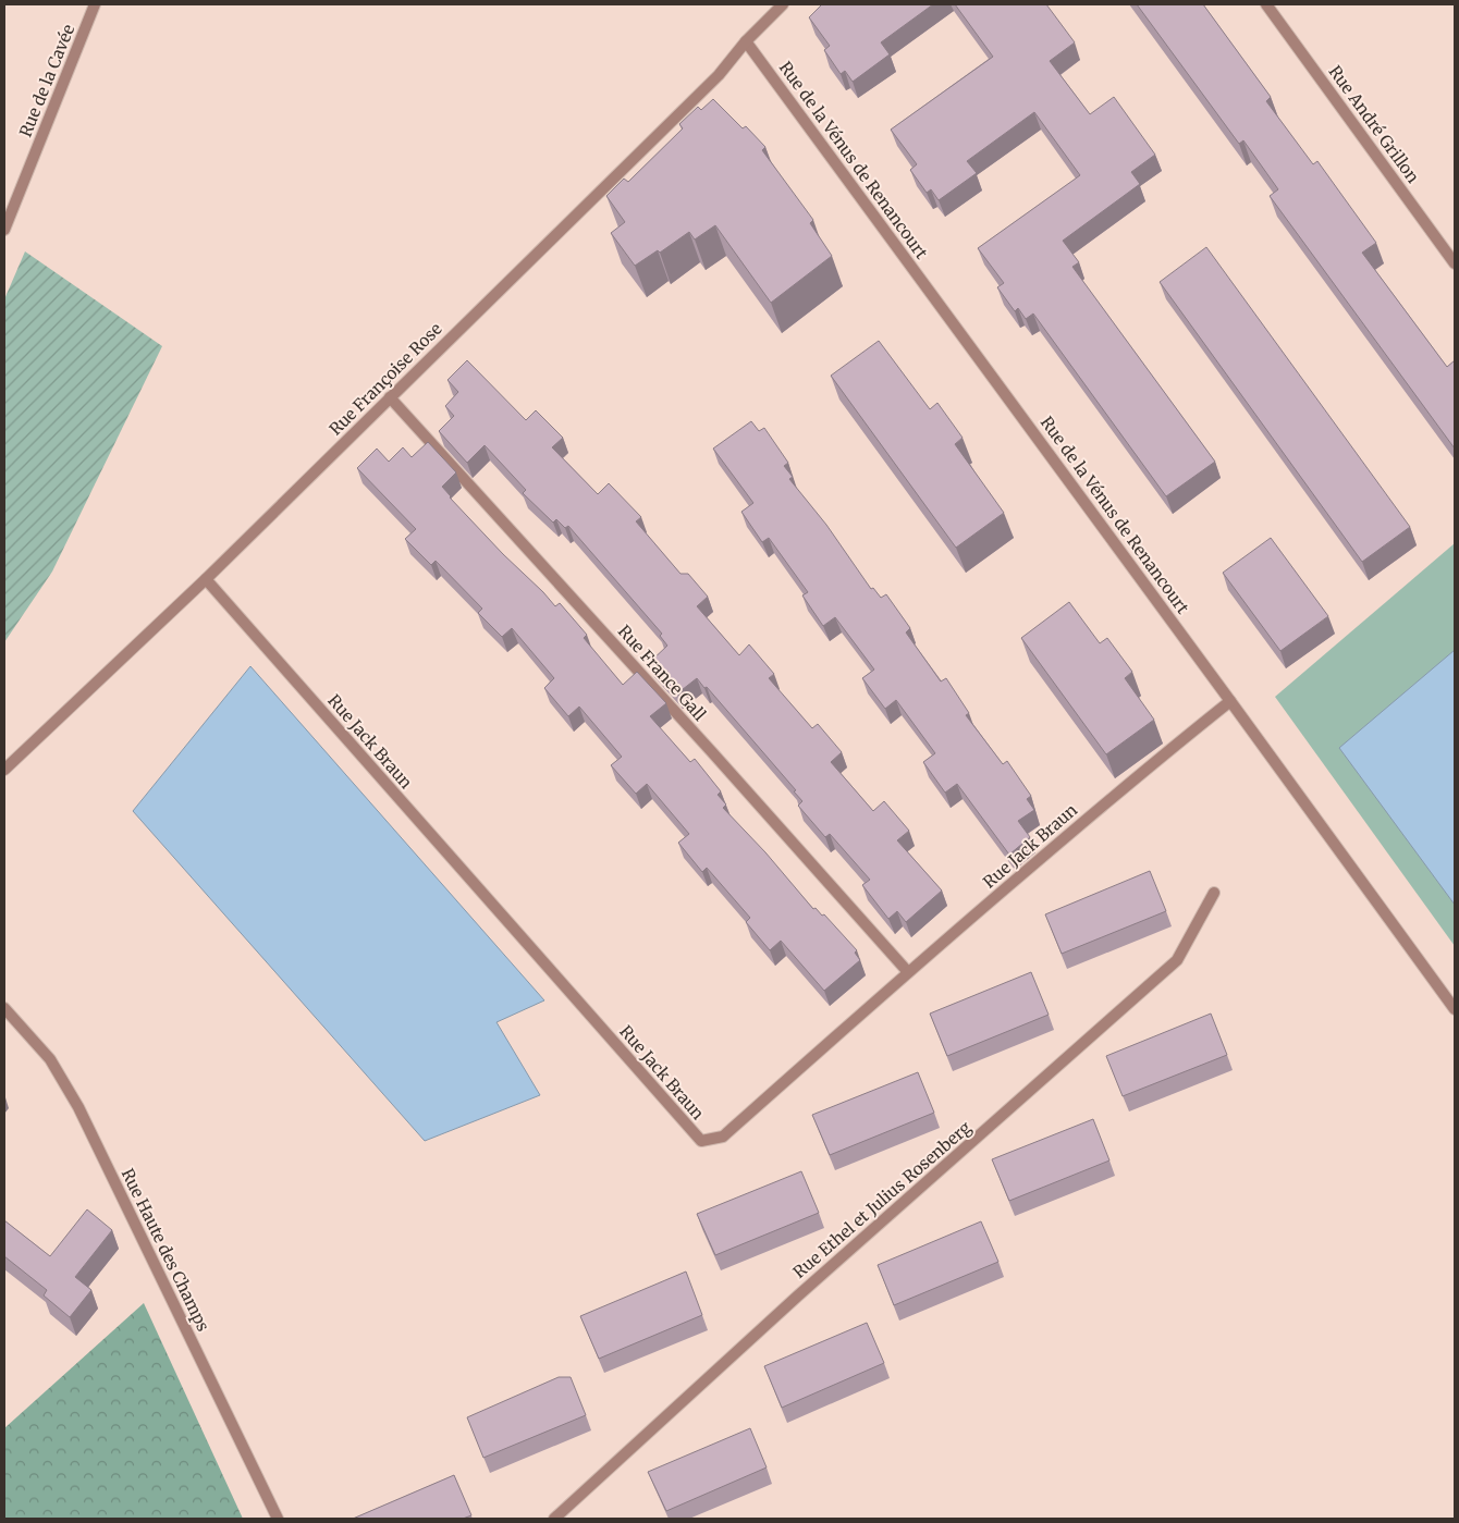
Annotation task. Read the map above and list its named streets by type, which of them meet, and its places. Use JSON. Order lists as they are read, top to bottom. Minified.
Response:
{"streets":{"street":["Rue de la Cavée","Rue André Grillon","Rue de la Vénus de Renancourt","Rue Françoise Rose","Rue France Gall","Rue Jack Braun","Rue Ethel et Julius Rosenberg","Rue Haute des Champs"]},"crossings":[["Rue de la Vénus de Renancourt","Rue Françoise Rose"],["Rue de la Vénus de Renancourt","Rue Jack Braun"],["Rue Françoise Rose","Rue France Gall"],["Rue Françoise Rose","Rue Jack Braun"],["Rue France Gall","Rue Jack Braun"]]}
